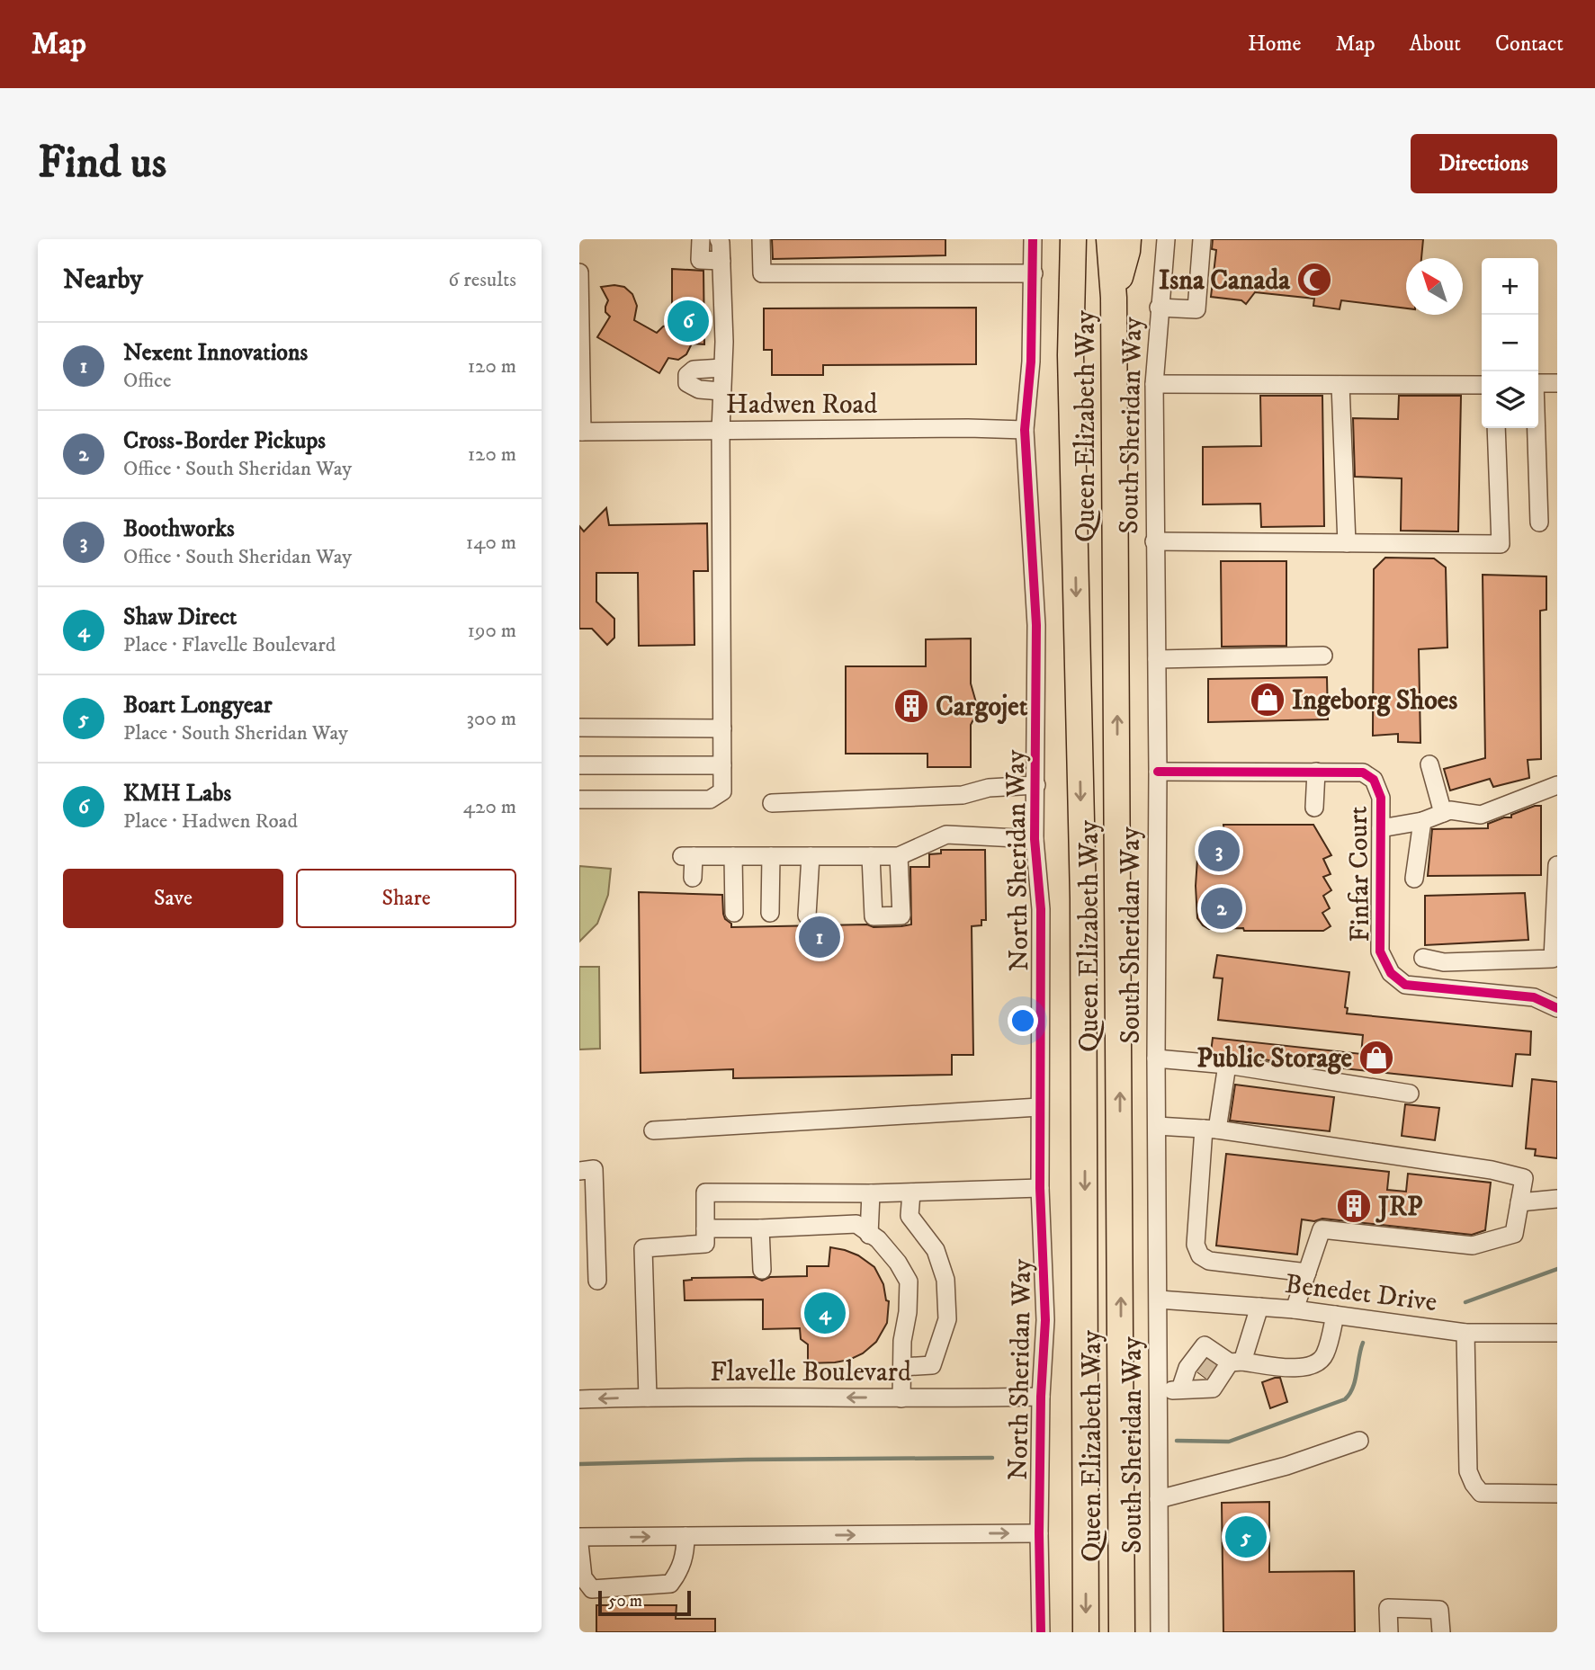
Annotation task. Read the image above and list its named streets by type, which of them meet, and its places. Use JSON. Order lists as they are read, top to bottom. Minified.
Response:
{"streets":{"highway":["Queen Elizabeth Way"],"street":["Hadwen Road","South Sheridan Way","North Sheridan Way","Finfar Court","Benedet Drive","Flavelle Boulevard"]},"crossings":[["Hadwen Road","North Sheridan Way"],["South Sheridan Way","Finfar Court"],["South Sheridan Way","Benedet Drive"],["North Sheridan Way","Flavelle Boulevard"]],"places":{"mosque":["Isna Canada"],"shop":["Ingeborg Shoes","Public Storage"],"building":["Cargojet","JRP"]},"scale_bar":"50 m","north":"top left","page":{"header":"Map","nav":["Home","Map","About","Contact"],"buttons":["Directions",["Save","Share"]],"title":"Find us","heading":["Nearby","6 results"],"map_buttons":["+","−"],"pins":["6","3","2","1","4","5"],"list":[{"mark":"1","name":"Nexent Innovations","note":"Office","value":"120 m"},{"mark":"2","name":"Cross-Border Pickups","note":"Office · South Sheridan Way","value":"120 m"},{"mark":"3","name":"Boothworks","note":"Office · South Sheridan Way","value":"140 m"},{"mark":"4","name":"Shaw Direct","note":"Place · Flavelle Boulevard","value":"190 m"},{"mark":"5","name":"Boart Longyear","note":"Place · South Sheridan Way","value":"300 m"},{"mark":"6","name":"KMH Labs","note":"Place · Hadwen Road","value":"420 m"}],"scale":"50 m"}}
